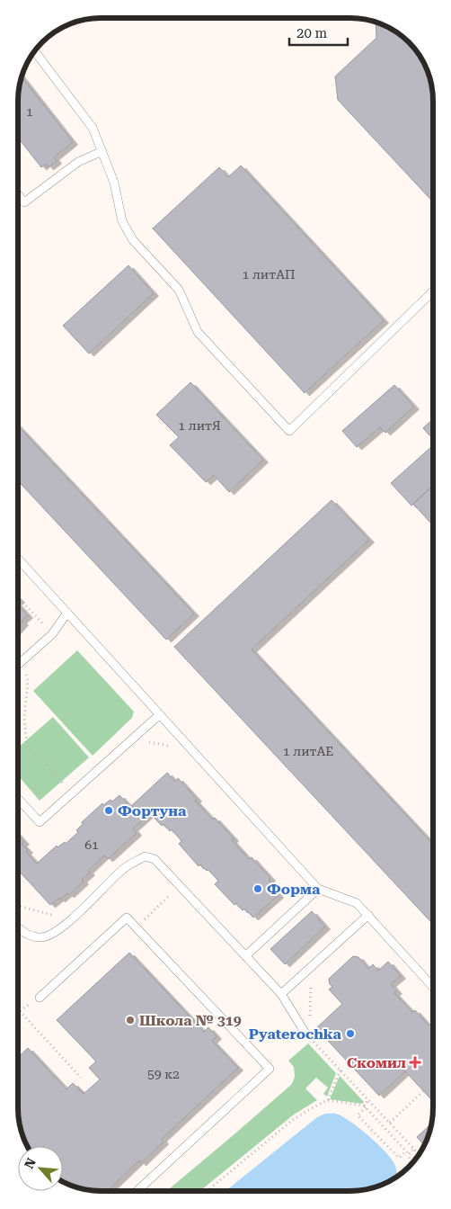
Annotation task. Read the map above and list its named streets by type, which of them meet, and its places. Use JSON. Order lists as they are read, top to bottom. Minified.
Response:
{"places":{"other":["Фортуна","Форма","Школа № 319","Pyaterochka"],"health":["Скомил"]},"house_numbers":["1","1 литАП","1 литЯ","1 литАЕ","61","59 к2"],"scale_bar":"20 m","north":"top left"}
